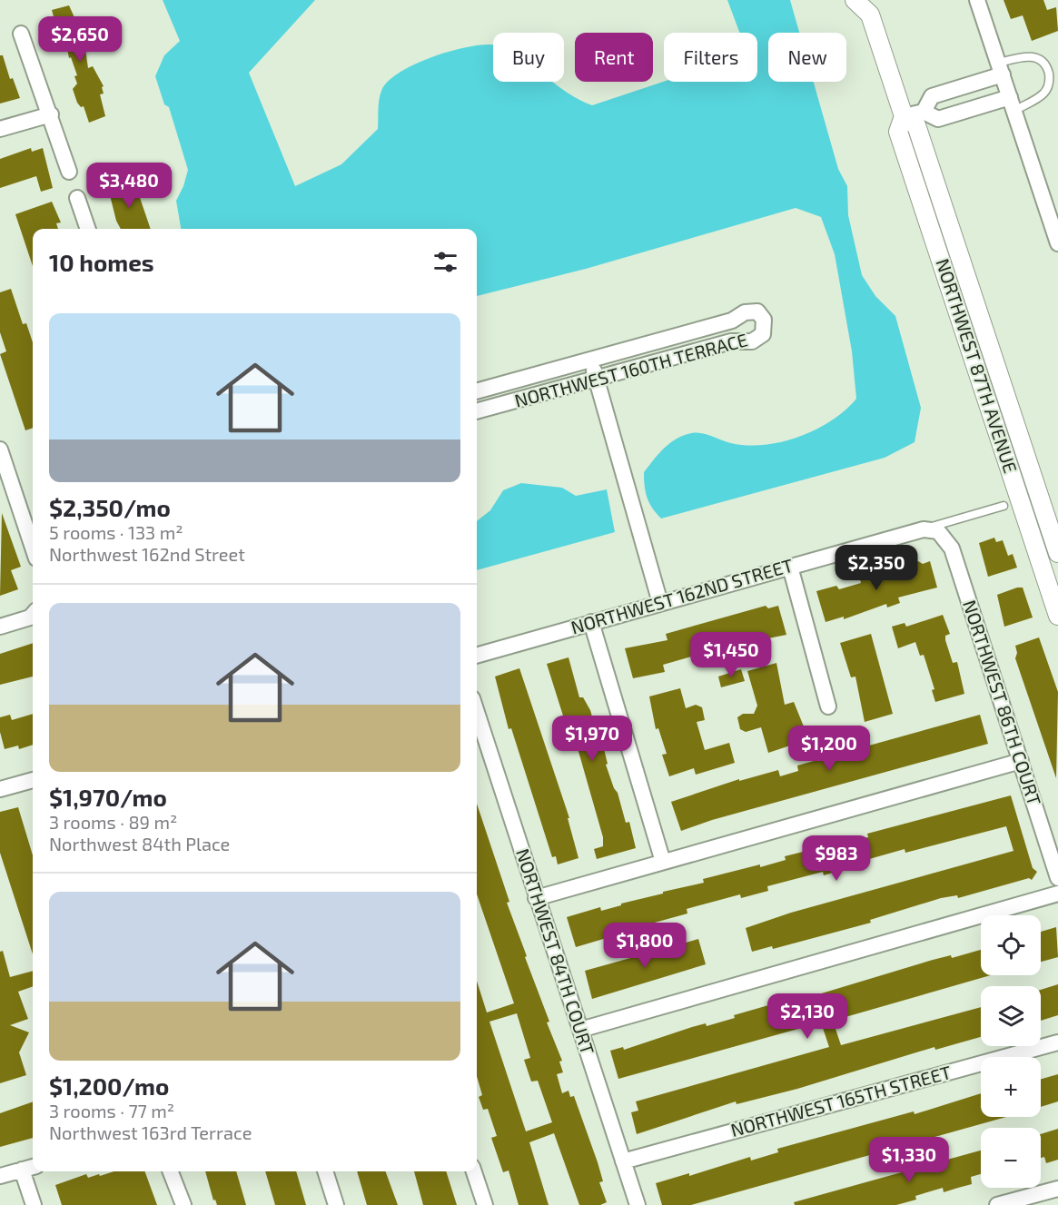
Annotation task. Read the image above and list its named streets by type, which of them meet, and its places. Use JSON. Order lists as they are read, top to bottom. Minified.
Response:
{"streets":{"street":["NORTHWEST 87TH AVENUE","NORTHWEST 160TH TERRACE","NORTHWEST 162ND STREET","NORTHWEST 86TH COURT","NORTHWEST 84TH COURT","NORTHWEST 165TH STREET"]},"crossings":[["NORTHWEST 162ND STREET","NORTHWEST 86TH COURT"],["NORTHWEST 84TH COURT","NORTHWEST 165TH STREET"]],"page":{"price":["$2,650","$3,480","$2,350","$1,450","$1,970","$1,200","$983","$1,800","$2,130","$1,330"],"chip":["Buy","Rent","Filters","New"],"heading":"10 homes","list":[{"name":"$2,350/mo","note":"5 rooms · 133 m² · Northwest 162nd Street"},{"name":"$1,970/mo","note":"3 rooms · 89 m² · Northwest 84th Place"},{"name":"$1,200/mo","note":"3 rooms · 77 m² · Northwest 163rd Terrace"}],"map_buttons":["+","−"]}}
